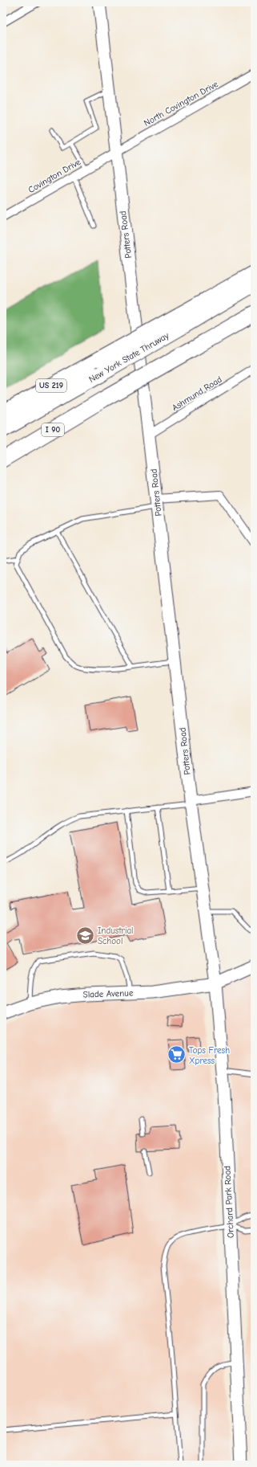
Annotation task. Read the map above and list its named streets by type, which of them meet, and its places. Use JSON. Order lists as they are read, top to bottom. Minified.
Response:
{"streets":{"highway":["New York State Thruway","US 219","I 90"],"street":["North Covington Drive","Covington Drive","Potters Road","Ashmund Road","Slade Avenue","Orchard Park Road"]},"crossings":[["North Covington Drive","Covington Drive"],["North Covington Drive","Potters Road"],["Covington Drive","Potters Road"],["Potters Road","Ashmund Road"],["Potters Road","Slade Avenue"],["Potters Road","Orchard Park Road"],["New York State Thruway","US 219"],["Slade Avenue","Orchard Park Road"]],"places":{"school or university":["Industrial School"],"supermarket":["Tops Fresh Xpress"]}}
